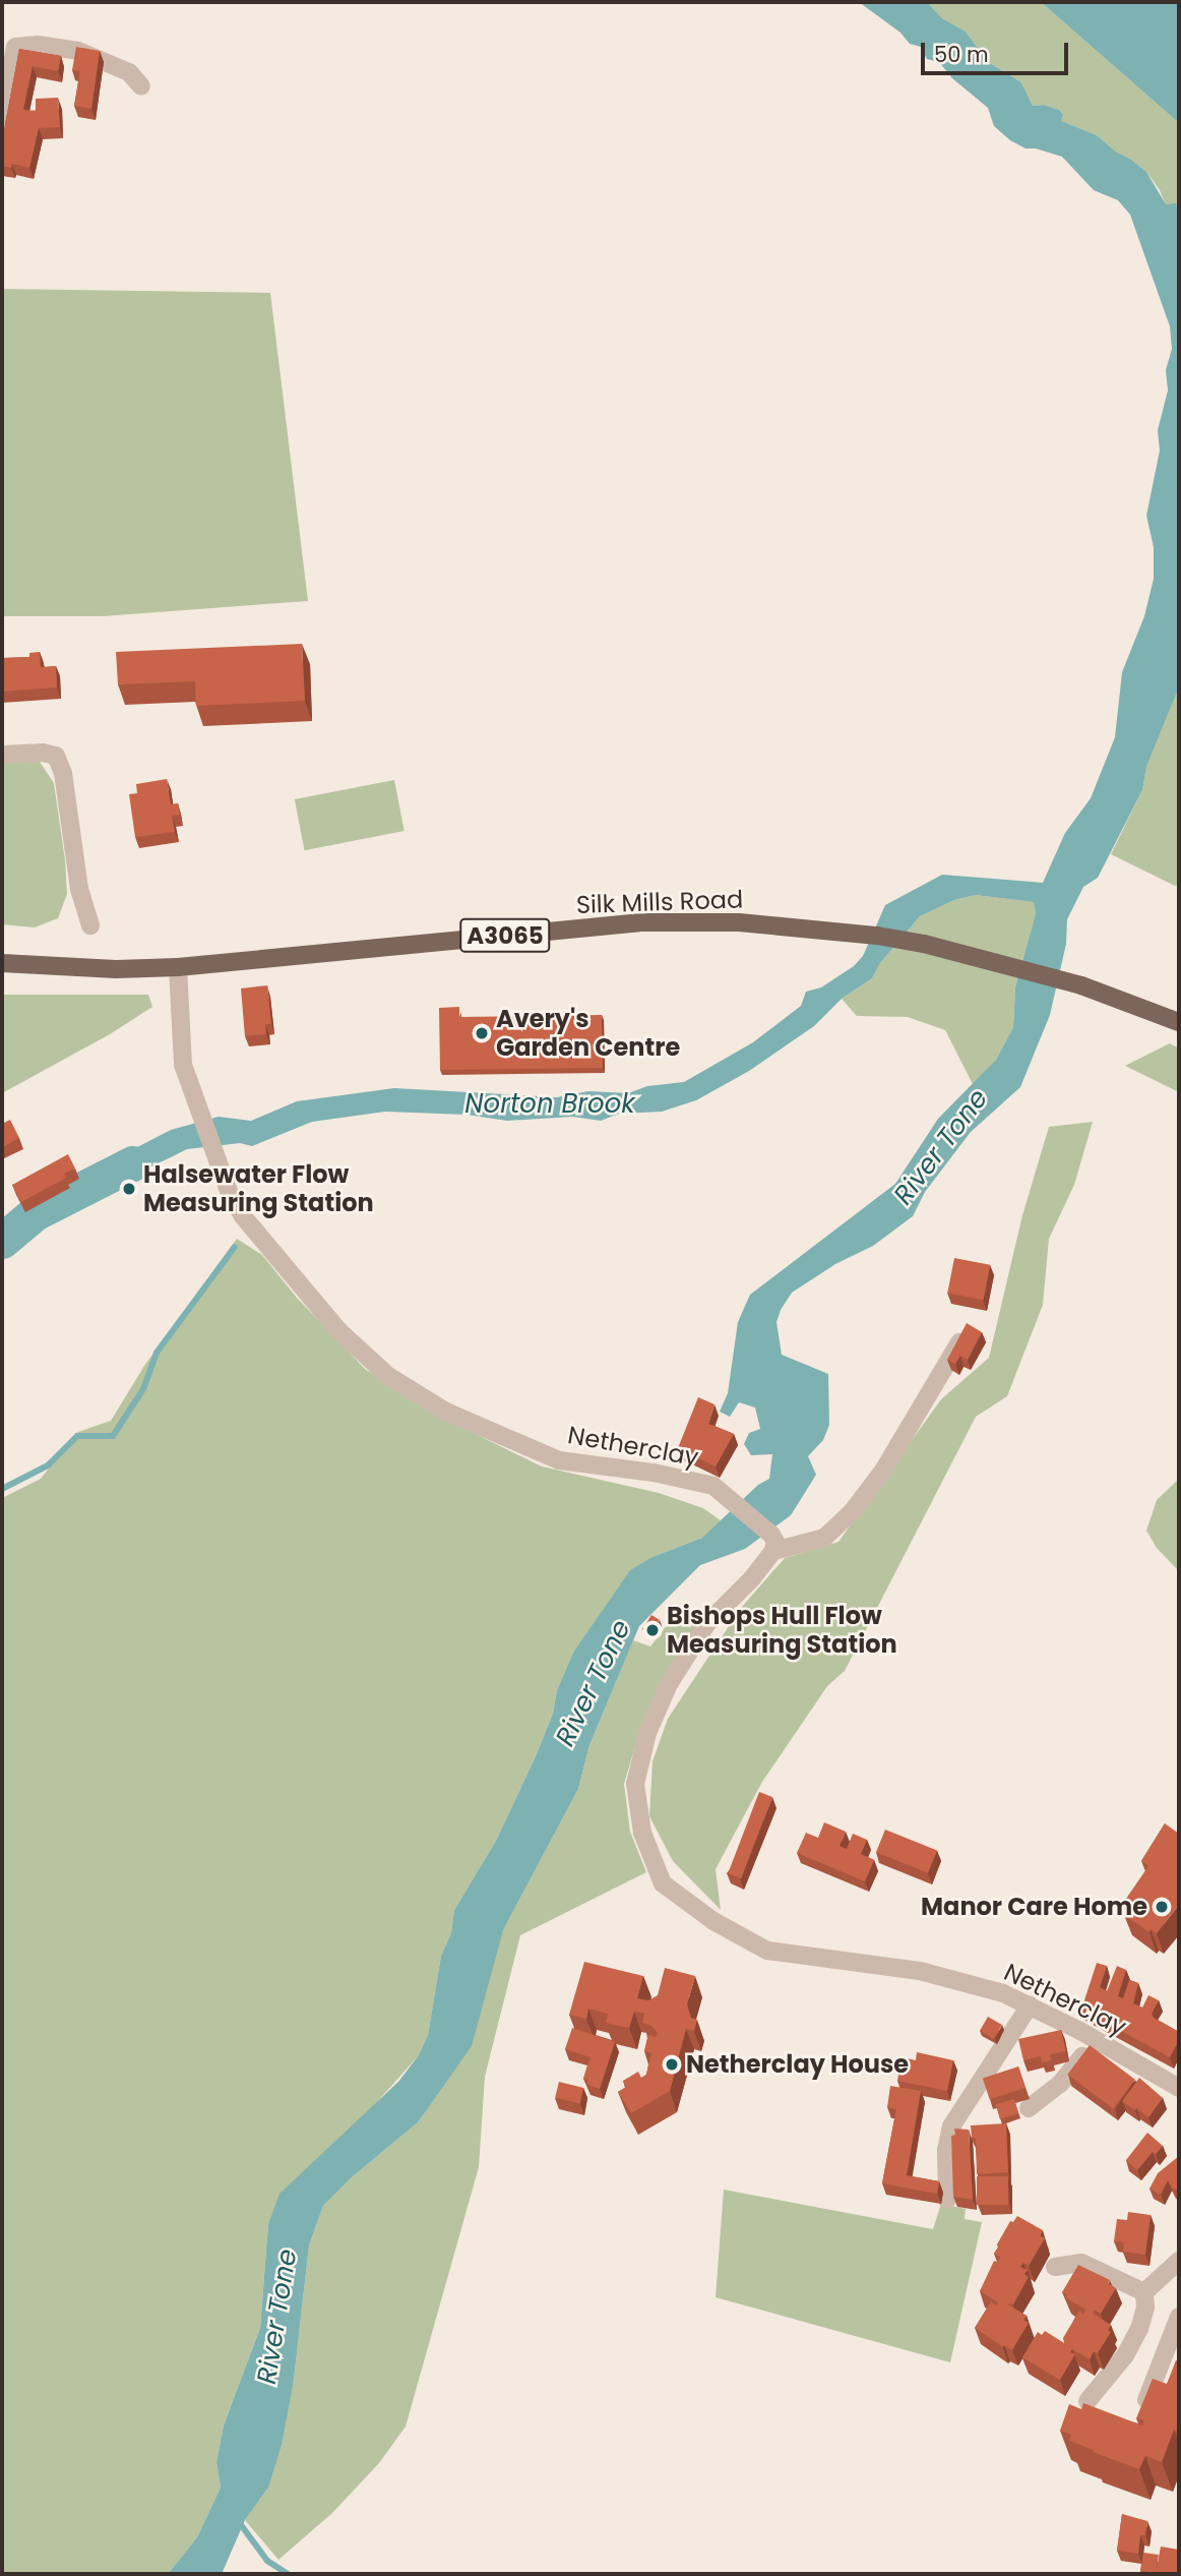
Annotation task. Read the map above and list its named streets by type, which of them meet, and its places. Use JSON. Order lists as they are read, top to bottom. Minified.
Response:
{"streets":{"main road":["Silk Mills Road","A3065"],"street":["Netherclay"]},"crossings":[["Silk Mills Road","Netherclay"]],"water":["Norton Brook","River Tone"],"places":["Avery's Garden Centre","Halsewater Flow Measuring Station","Bishops Hull Flow Measuring Station","Manor Care Home","Netherclay House"],"scale_bar":"50 m"}
